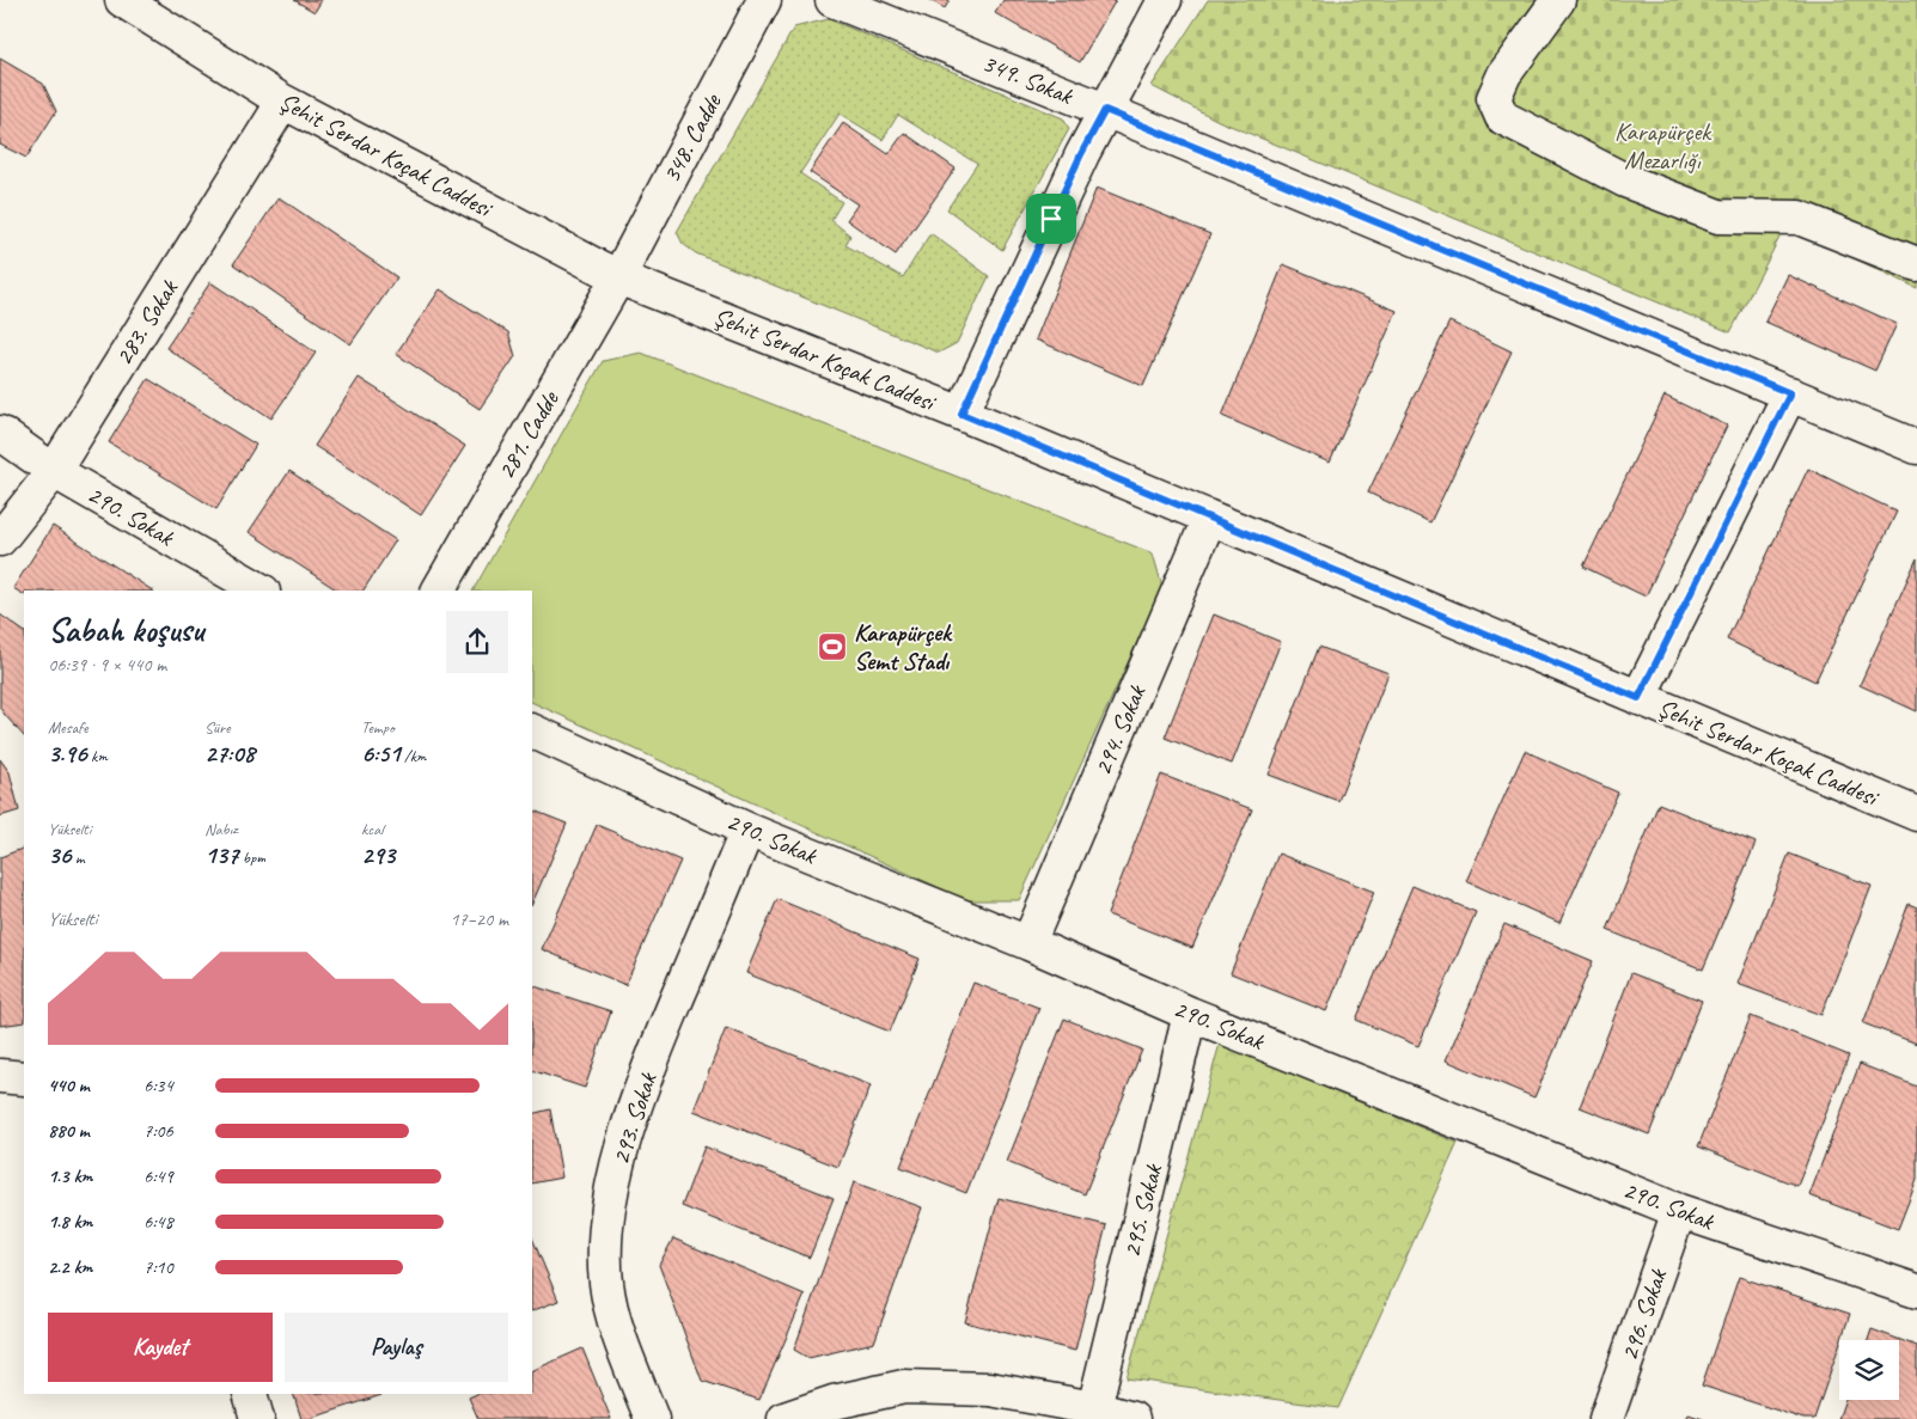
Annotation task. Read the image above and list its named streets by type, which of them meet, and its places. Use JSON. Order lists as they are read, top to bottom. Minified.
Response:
{"streets":{"street":["349. Sokak","348. Cadde","Şehit Serdar Koçak Caddesi","283. Sokak","281. Cadde","290. Sokak","294. Sokak","293. Sokak","295. Sokak","296. Sokak"]},"crossings":[["348. Cadde","Şehit Serdar Koçak Caddesi"],["348. Cadde","281. Cadde"],["Şehit Serdar Koçak Caddesi","283. Sokak"],["Şehit Serdar Koçak Caddesi","281. Cadde"],["Şehit Serdar Koçak Caddesi","294. Sokak"],["283. Sokak","290. Sokak"],["290. Sokak","294. Sokak"],["290. Sokak","293. Sokak"],["290. Sokak","295. Sokak"],["290. Sokak","296. Sokak"]],"parks":["Karapürçek Mezarlığı"],"places":{"sports":["Karapürçek Semt Stadı"]},"page":{"heading":["Sabah koşusu","06:39 · 9 × 440 m"],"stats":[["Mesafe","3.96 km"],["Süre","27:08"],["Tempo","6:51 /km"],["Yükselti","36 m"],["Nabız","137 bpm"],["kcal","293"]],"chart":["Yükselti","17–20 m"],"list":[{"name":"440 m","note":"6:34"},{"name":"880 m","note":"7:06"},{"name":"1.3 km","note":"6:49"},{"name":"1.8 km","note":"6:48"},{"name":"2.2 km","note":"7:10"}],"buttons":["Kaydet","Paylaş"]}}
